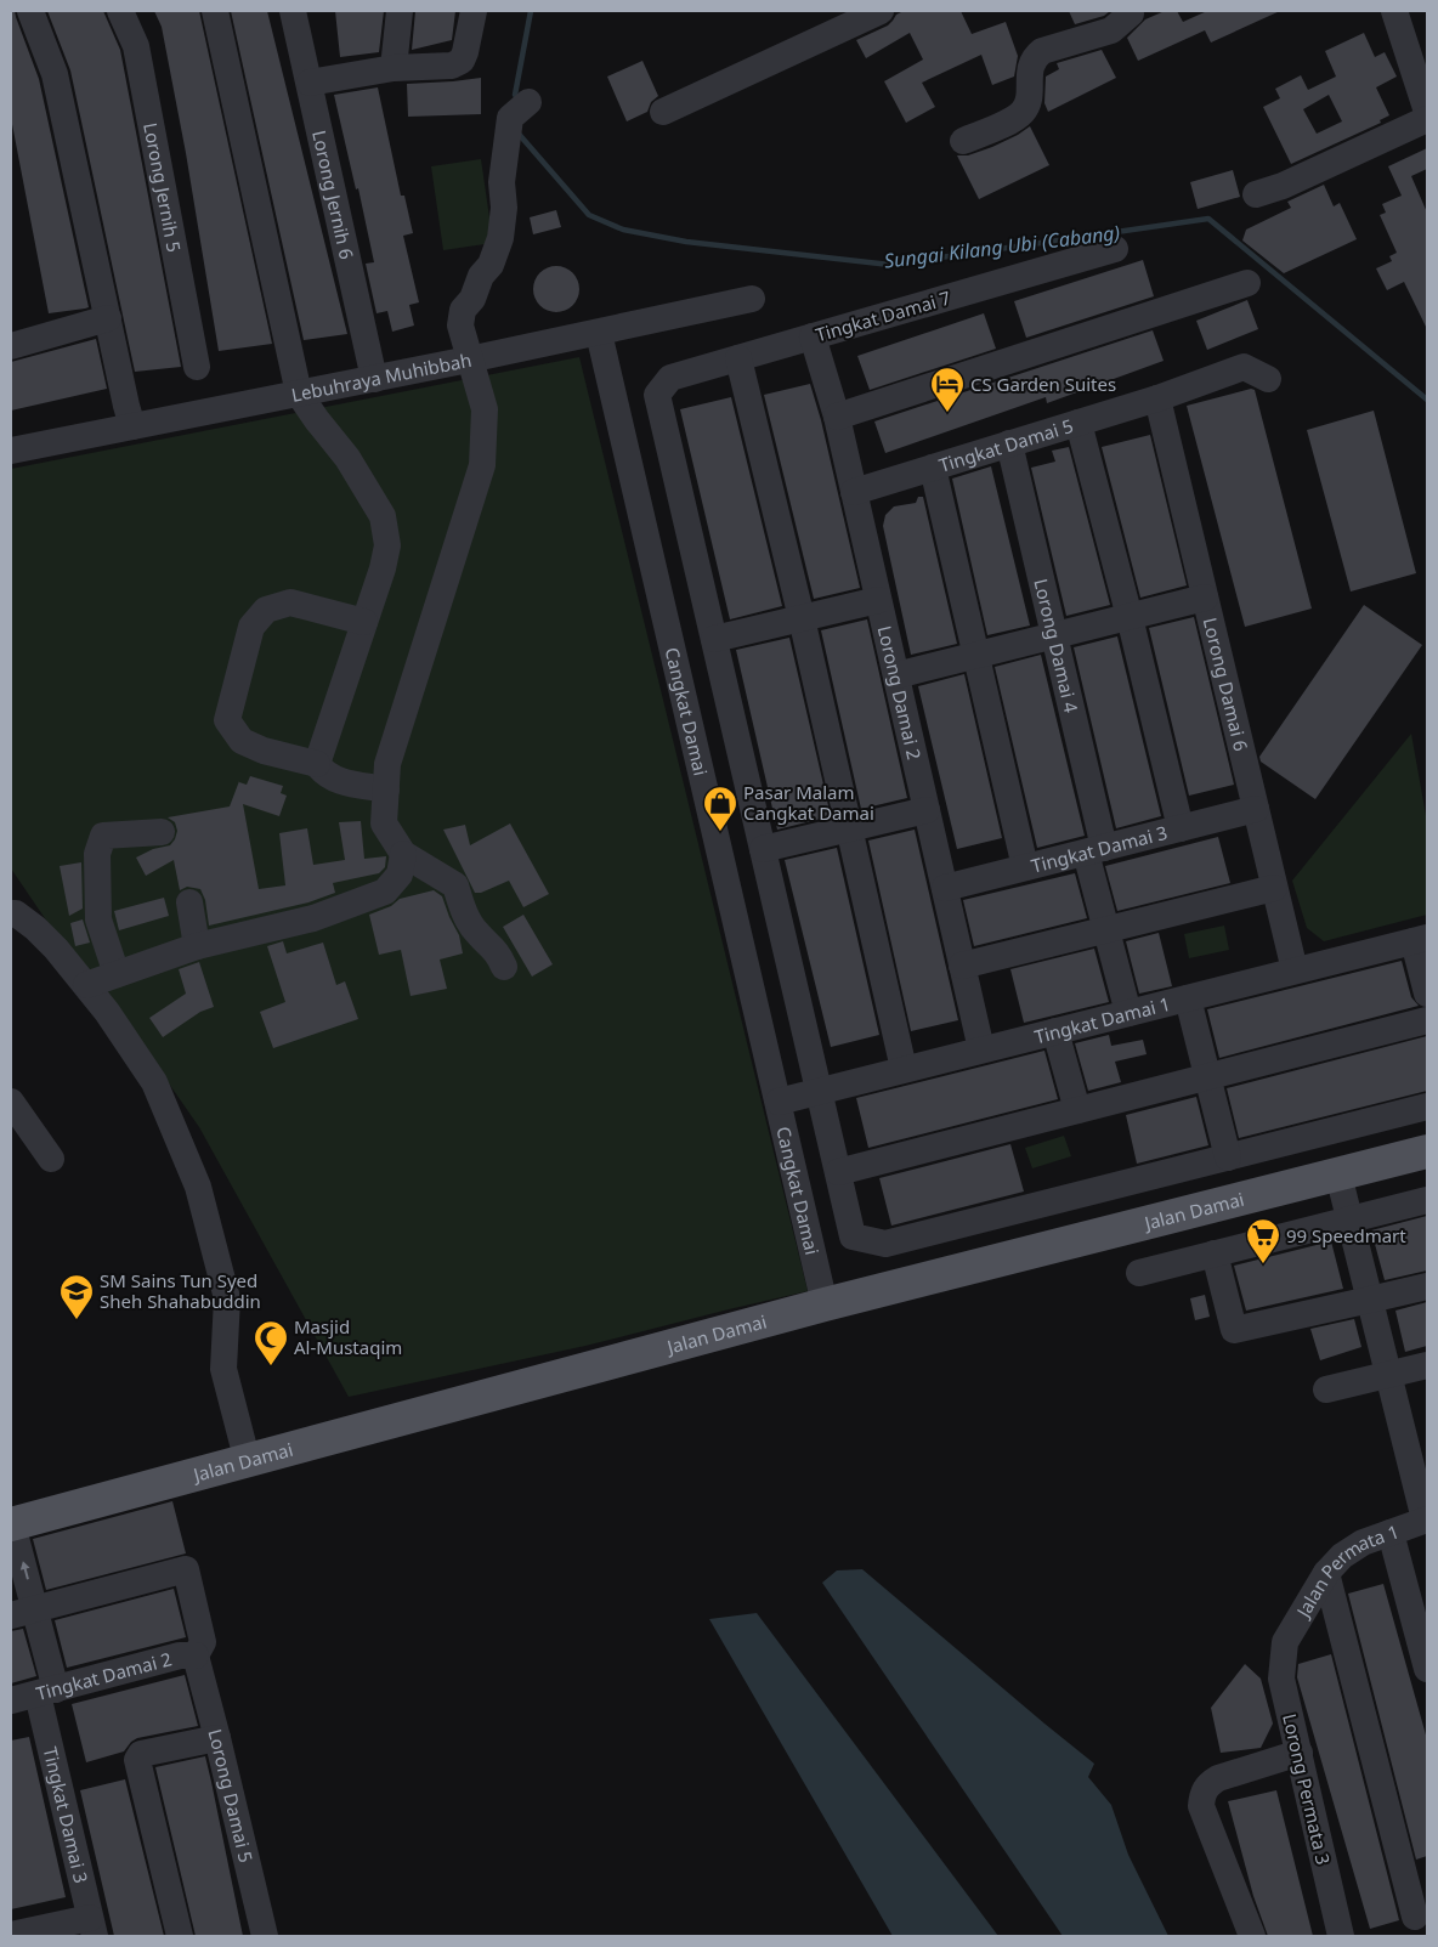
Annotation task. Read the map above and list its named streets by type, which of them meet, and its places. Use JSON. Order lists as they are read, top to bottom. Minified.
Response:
{"streets":{"main road":["Jalan Damai"],"street":["Lorong Jernih 5","Lorong Jernih 6","Tingkat Damai 7","Lebuhraya Muhibbah","Tingkat Damai 5","Lorong Damai 4","Lorong Damai 6","Lorong Damai 2","Cangkat Damai","Tingkat Damai 3","Tingkat Damai 1","Jalan Permata 1","Tingkat Damai 2","Lorong Permata 3","Lorong Damai 5"]},"crossings":[["Lorong Jernih 6","Lebuhraya Muhibbah"],["Tingkat Damai 7","Lorong Damai 2"],["Lebuhraya Muhibbah","Cangkat Damai"],["Tingkat Damai 5","Lorong Damai 4"],["Tingkat Damai 5","Lorong Damai 6"],["Tingkat Damai 5","Lorong Damai 2"],["Lorong Damai 4","Tingkat Damai 3"],["Lorong Damai 4","Tingkat Damai 1"],["Lorong Damai 6","Tingkat Damai 3"],["Lorong Damai 6","Tingkat Damai 1"],["Lorong Damai 2","Tingkat Damai 3"],["Lorong Damai 2","Tingkat Damai 1"],["Cangkat Damai","Tingkat Damai 1"],["Cangkat Damai","Jalan Damai"],["Tingkat Damai 3","Jalan Damai"],["Tingkat Damai 3","Tingkat Damai 2"],["Jalan Permata 1","Lorong Permata 3"],["Tingkat Damai 2","Lorong Damai 5"]],"water":["Sungai Kilang Ubi (Cabang)"],"places":{"hotel":["CS Garden Suites"],"shop":["Pasar Malam Cangkat Damai"],"supermarket":["99 Speedmart"],"school or university":["SM Sains Tun Syed Sheh Shahabuddin"],"mosque":["Masjid Al-Mustaqim"]}}
